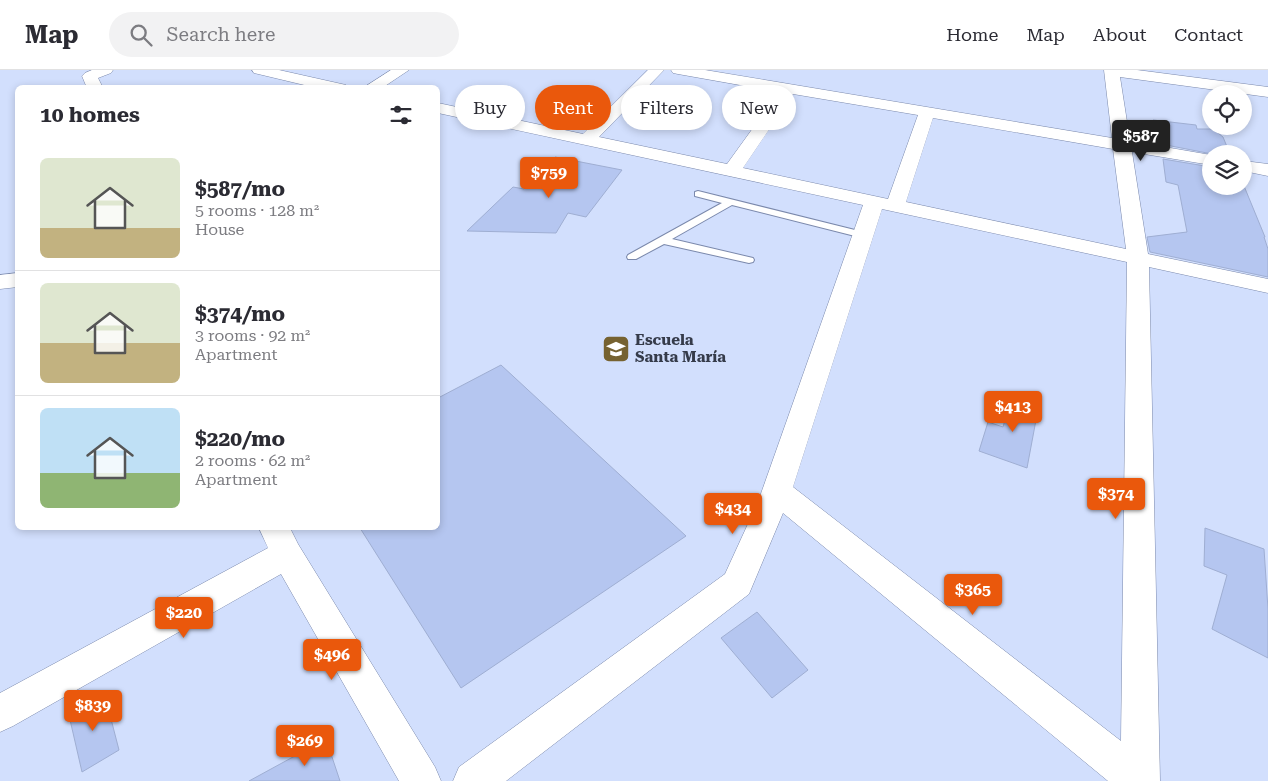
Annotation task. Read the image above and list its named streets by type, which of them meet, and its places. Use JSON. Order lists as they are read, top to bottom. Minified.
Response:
{"places":{"school or university":["Escuela Santa María"]},"page":{"header":"Map","search":"Search here","nav":["Home","Map","About","Contact"],"chip":["Buy","Rent","Filters","New"],"heading":"10 homes","price":["$587","$759","$413","$374","$434","$365","$220","$496","$839","$269"],"list":[{"name":"$587/mo","note":"5 rooms · 128 m² · House"},{"name":"$374/mo","note":"3 rooms · 92 m² · Apartment"},{"name":"$220/mo","note":"2 rooms · 62 m² · Apartment"}]}}
